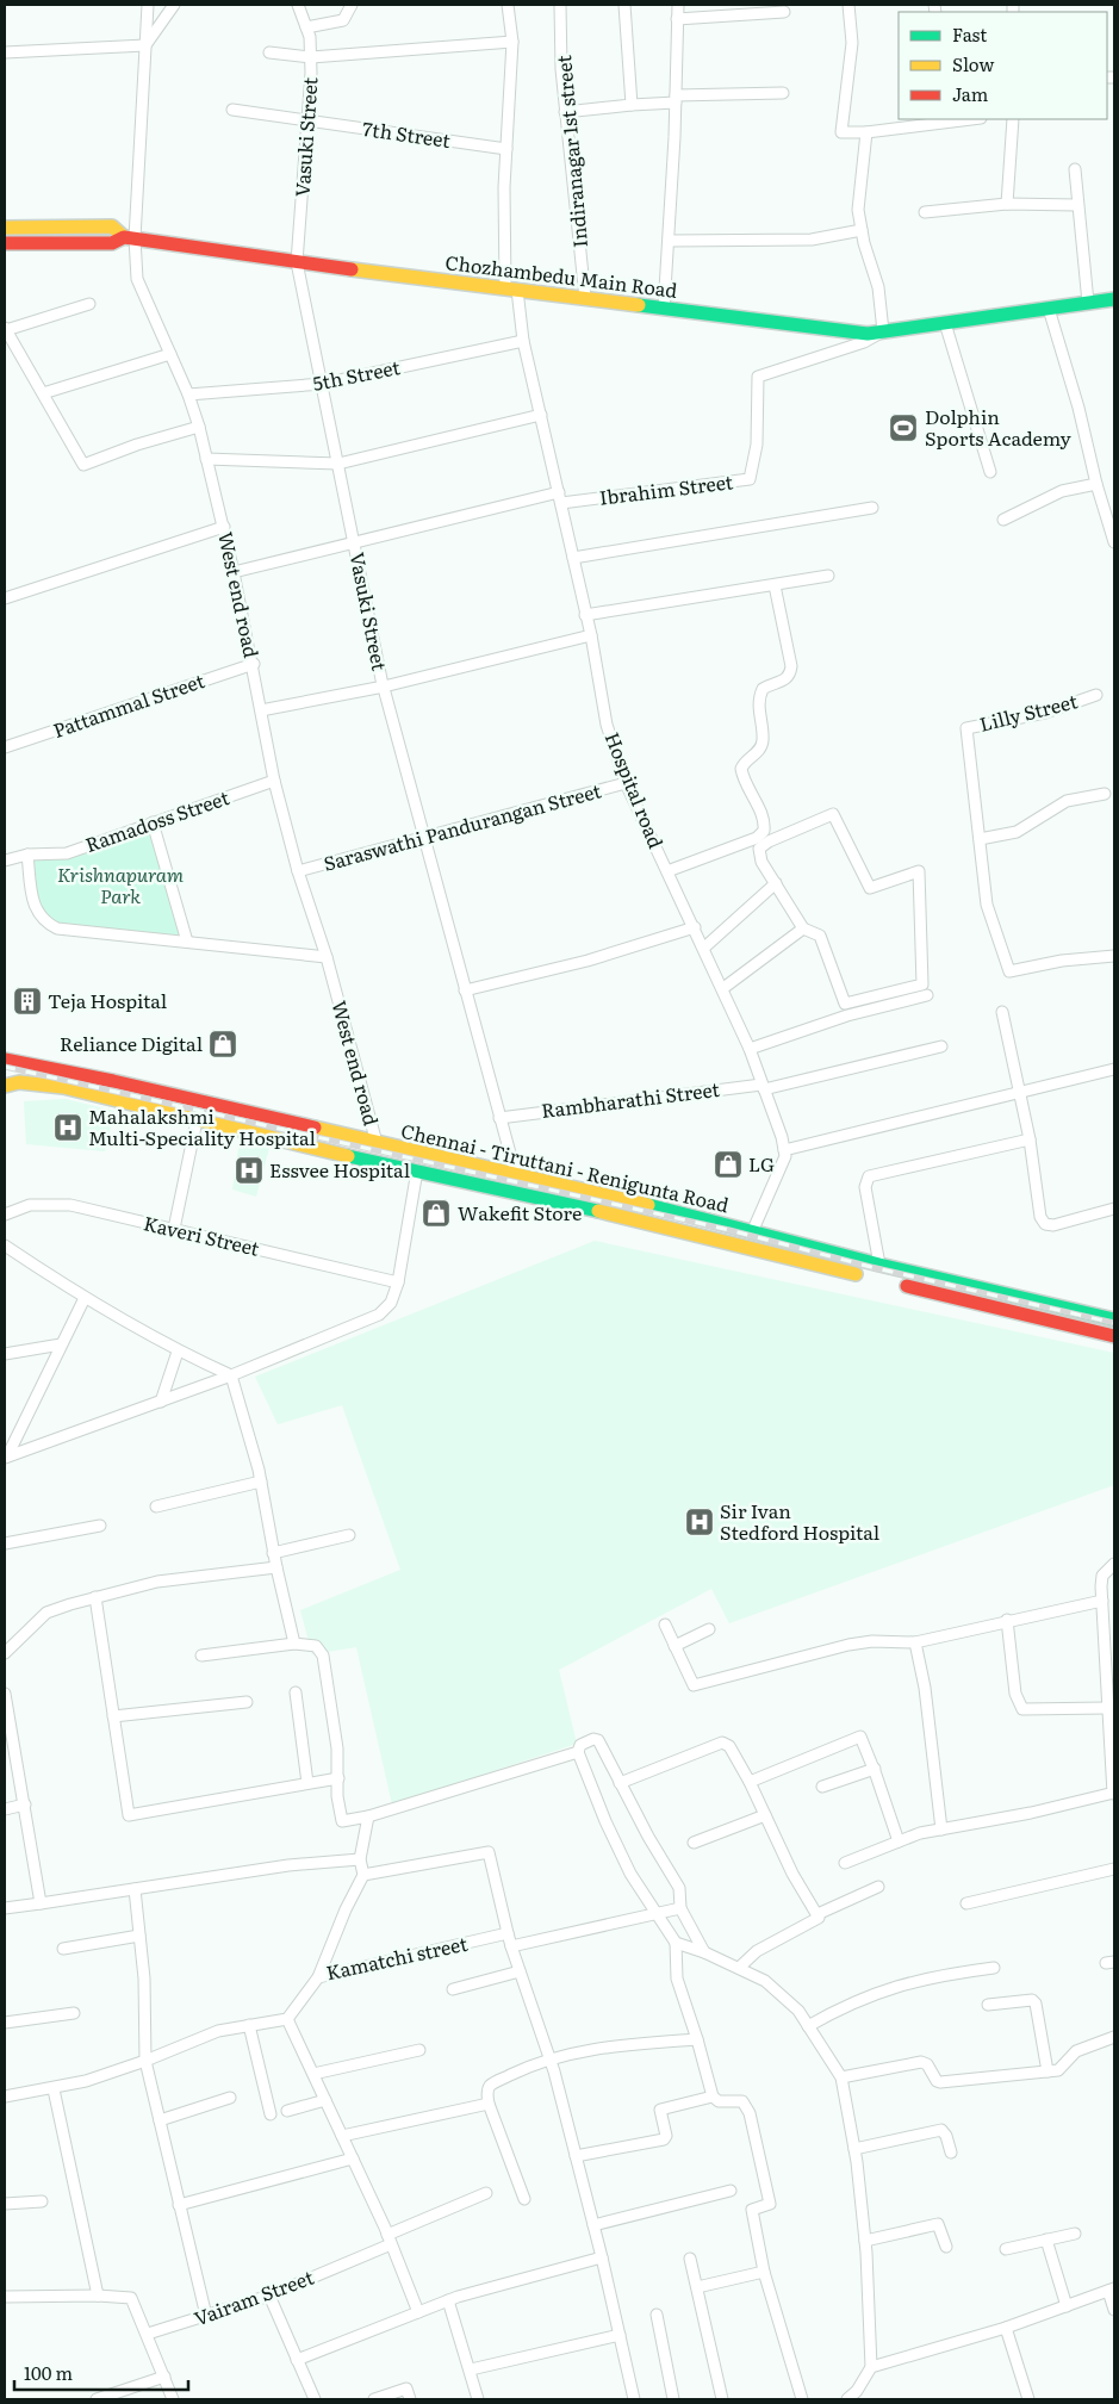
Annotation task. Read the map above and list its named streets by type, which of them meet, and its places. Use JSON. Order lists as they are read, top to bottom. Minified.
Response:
{"streets":{"main road":["Chozhambedu Main Road","Chennai - Tiruttani - Renigunta Road"],"street":["7th Street","Vasuki Street","Indiranagar 1st street","5th Street","Ibrahim Street","West end road","Pattammal Street","Lilly Street","Hospital road","Ramadoss Street","Saraswathi Pandurangan Street","Rambharathi Street","Kaveri Street","Kamatchi street","Vairam Street"]},"crossings":[["7th Street","Vasuki Street"],["7th Street","Hospital road"],["Vasuki Street","Chozhambedu Main Road"],["Vasuki Street","5th Street"],["Vasuki Street","Saraswathi Pandurangan Street"],["Vasuki Street","Rambharathi Street"],["Vasuki Street","Chennai - Tiruttani - Renigunta Road"],["Indiranagar 1st street","Chozhambedu Main Road"],["Chozhambedu Main Road","Ibrahim Street"],["Chozhambedu Main Road","West end road"],["Chozhambedu Main Road","Hospital road"],["5th Street","West end road"],["5th Street","Hospital road"],["Ibrahim Street","Hospital road"],["West end road","Pattammal Street"],["West end road","Ramadoss Street"],["West end road","Saraswathi Pandurangan Street"],["West end road","Chennai - Tiruttani - Renigunta Road"],["Hospital road","Saraswathi Pandurangan Street"],["Hospital road","Rambharathi Street"]],"parks":["Krishnapuram Park"],"places":{"sports":["Dolphin Sports Academy"],"building":["Teja Hospital"],"shop":["Reliance Digital","LG","Wakefit Store"],"hospital":["Mahalakshmi Multi-Speciality Hospital","Essvee Hospital","Sir Ivan Stedford Hospital"]},"legend":["Fast","Slow","Jam"],"scale_bar":"100 m"}
